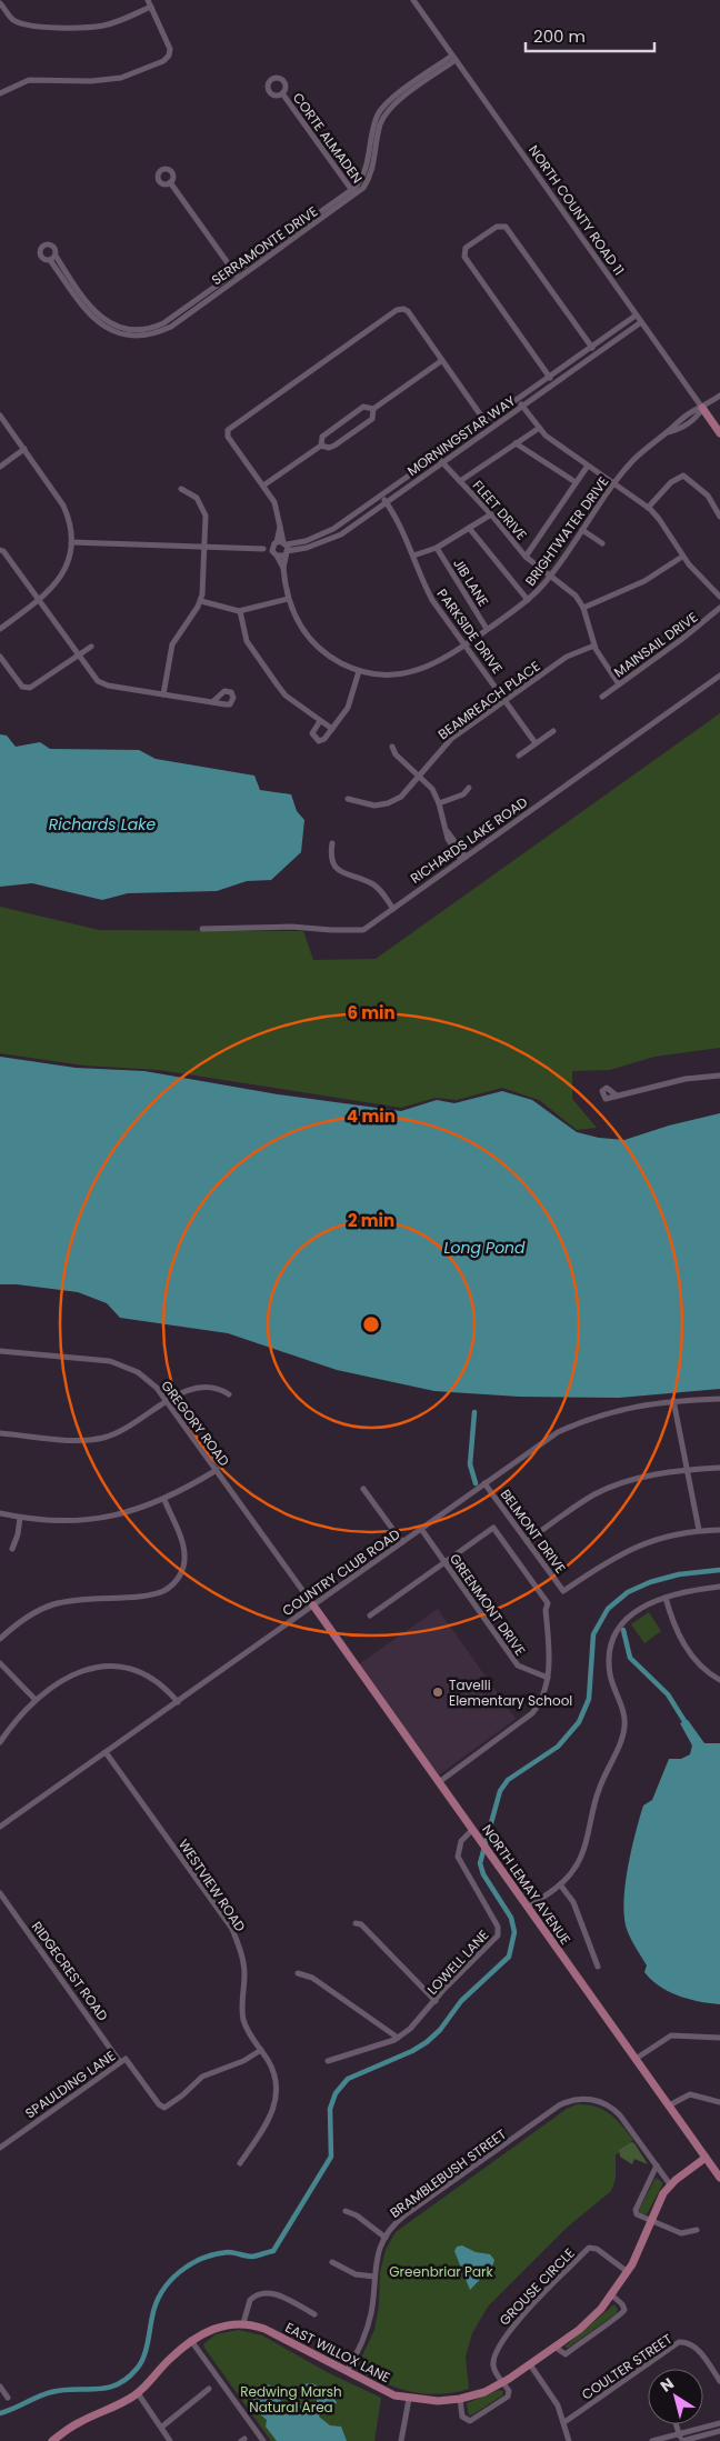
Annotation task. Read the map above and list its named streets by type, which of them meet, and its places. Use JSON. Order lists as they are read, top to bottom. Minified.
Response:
{"streets":{"main road":["NORTH COUNTY ROAD 11","NORTH LEMAY AVENUE","EAST WILLOX LANE"],"street":["CORTE ALMADEN","SERRAMONTE DRIVE","MORNINGSTAR WAY","FLEET DRIVE","BRIGHTWATER DRIVE","JIB LANE","PARKSIDE DRIVE","MAINSAIL DRIVE","BEAMREACH PLACE","RICHARDS LAKE ROAD","GREGORY ROAD","BELMONT DRIVE","COUNTRY CLUB ROAD","GREENMONT DRIVE","WESTVIEW ROAD","LOWELL LANE","RIDGECREST ROAD","SPAULDING LANE","BRAMBLEBUSH STREET","GROUSE CIRCLE","COULTER STREET"]},"crossings":[["CORTE ALMADEN","SERRAMONTE DRIVE"],["NORTH COUNTY ROAD 11","SERRAMONTE DRIVE"],["NORTH COUNTY ROAD 11","MORNINGSTAR WAY"],["NORTH COUNTY ROAD 11","BRIGHTWATER DRIVE"],["MORNINGSTAR WAY","FLEET DRIVE"],["MORNINGSTAR WAY","BRIGHTWATER DRIVE"],["MORNINGSTAR WAY","PARKSIDE DRIVE"],["FLEET DRIVE","BRIGHTWATER DRIVE"],["FLEET DRIVE","MAINSAIL DRIVE"],["FLEET DRIVE","BEAMREACH PLACE"],["BRIGHTWATER DRIVE","JIB LANE"],["BRIGHTWATER DRIVE","PARKSIDE DRIVE"],["PARKSIDE DRIVE","BEAMREACH PLACE"],["GREGORY ROAD","COUNTRY CLUB ROAD"],["GREGORY ROAD","NORTH LEMAY AVENUE"],["BELMONT DRIVE","COUNTRY CLUB ROAD"],["COUNTRY CLUB ROAD","GREENMONT DRIVE"],["COUNTRY CLUB ROAD","NORTH LEMAY AVENUE"],["COUNTRY CLUB ROAD","WESTVIEW ROAD"],["NORTH LEMAY AVENUE","LOWELL LANE"],["NORTH LEMAY AVENUE","EAST WILLOX LANE"],["WESTVIEW ROAD","RIDGECREST ROAD"],["RIDGECREST ROAD","SPAULDING LANE"],["BRAMBLEBUSH STREET","EAST WILLOX LANE"],["GROUSE CIRCLE","EAST WILLOX LANE"]],"water":["Richards Lake","Long Pond"],"parks":["Greenbriar Park","Redwing Marsh Natural Area"],"places":["Tavelli Elementary School"],"scale_bar":"200 m","north":"top left","rings":["6 min","4 min","2 min"]}
